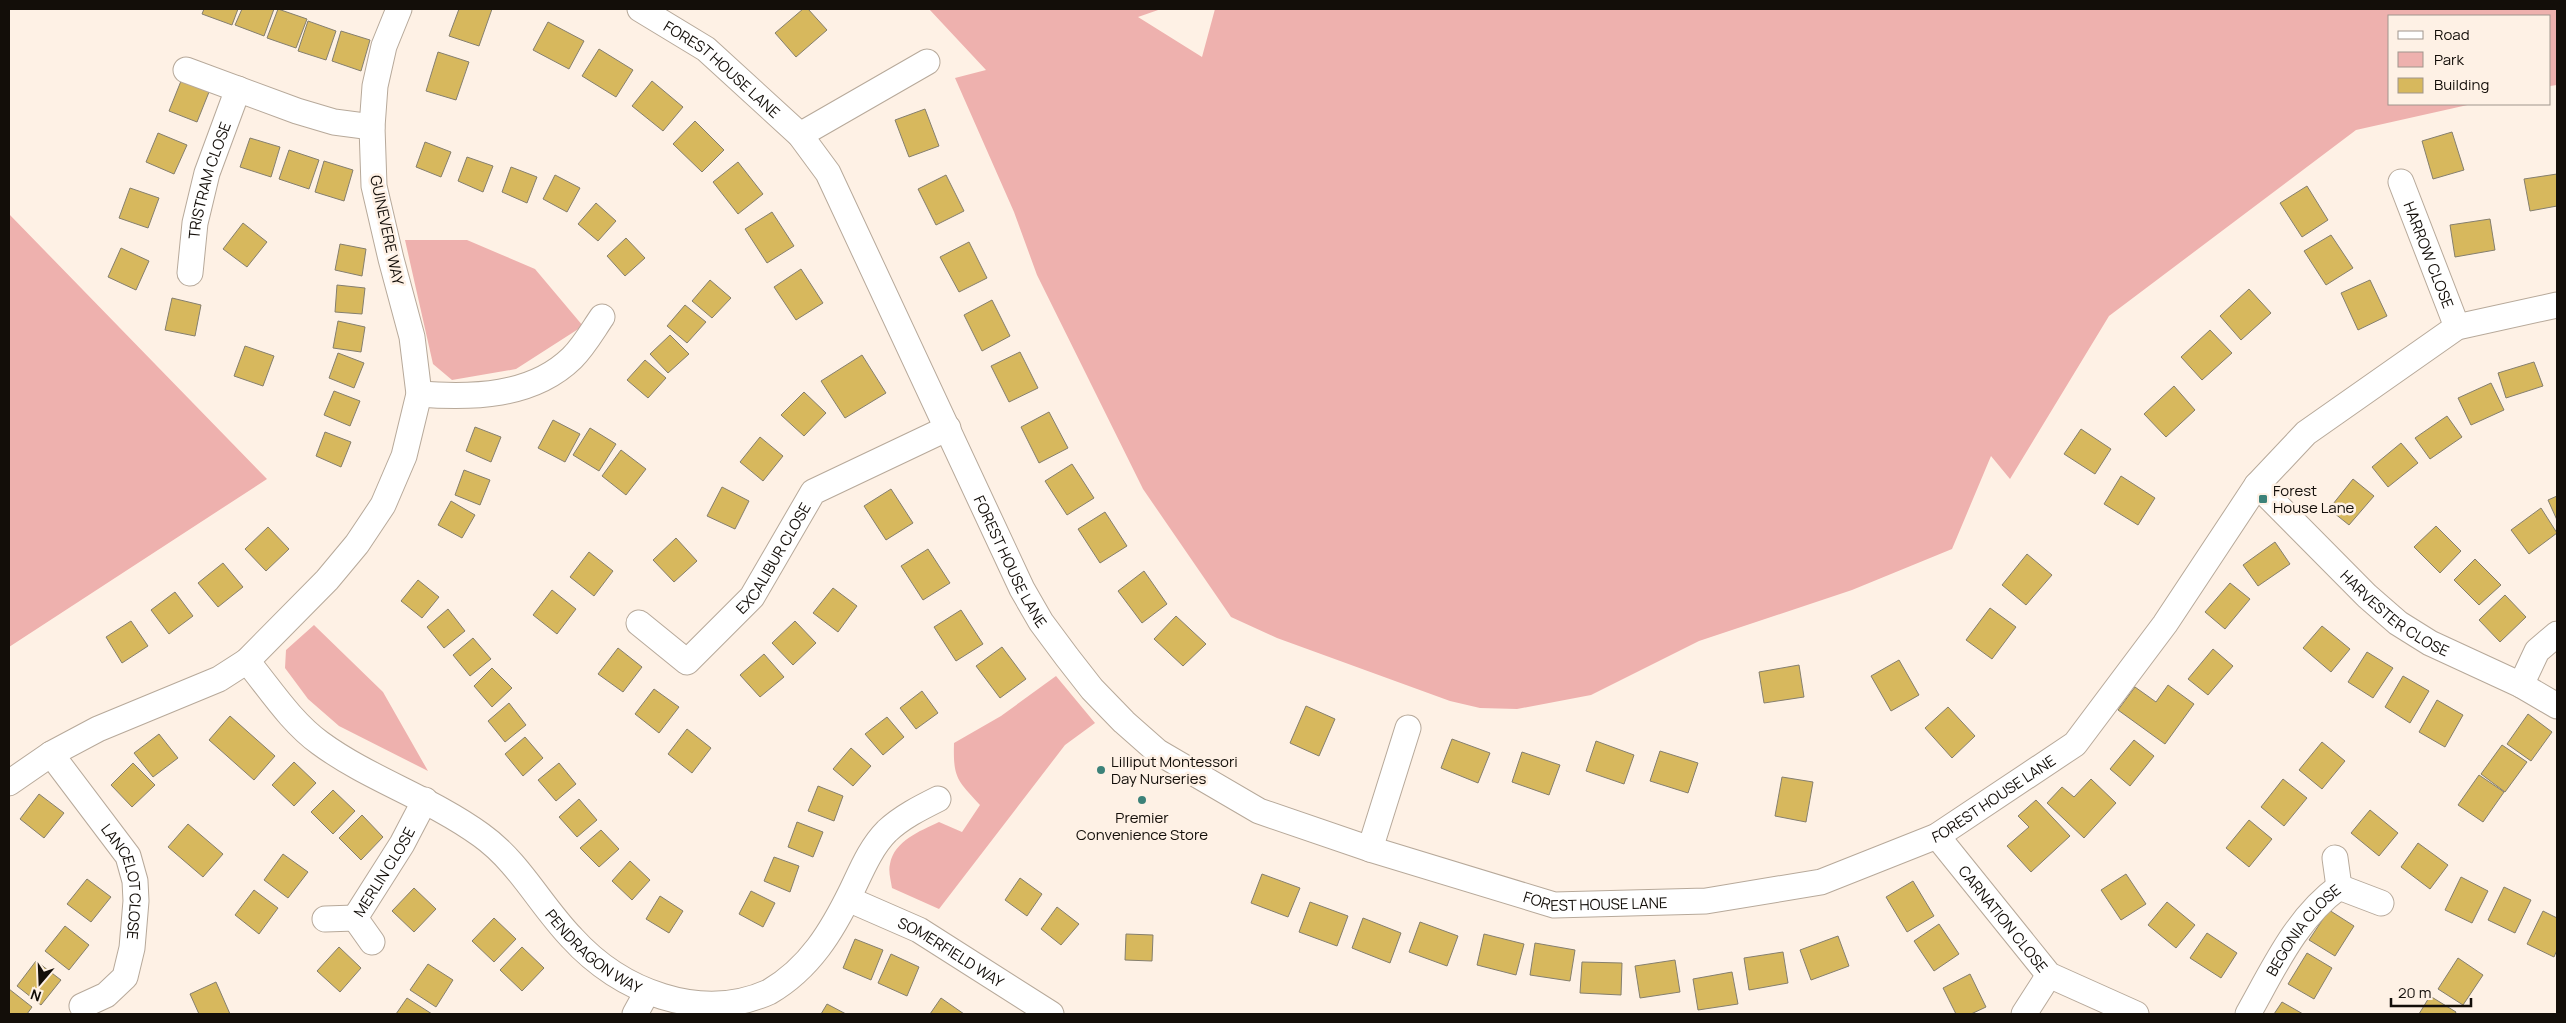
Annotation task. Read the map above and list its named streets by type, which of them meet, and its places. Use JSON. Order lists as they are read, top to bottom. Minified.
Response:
{"streets":{"street":["FOREST HOUSE LANE","TRISTRAM CLOSE","GUINEVERE WAY","HARROW CLOSE","EXCALIBUR CLOSE","HARVESTER CLOSE","MERLIN CLOSE","LANCELOT CLOSE","CARNATION CLOSE","BEGONIA CLOSE","PENDRAGON WAY","SOMERFIELD WAY"]},"crossings":[["FOREST HOUSE LANE","HARROW CLOSE"],["FOREST HOUSE LANE","EXCALIBUR CLOSE"],["FOREST HOUSE LANE","HARVESTER CLOSE"],["FOREST HOUSE LANE","CARNATION CLOSE"],["GUINEVERE WAY","PENDRAGON WAY"],["MERLIN CLOSE","PENDRAGON WAY"],["PENDRAGON WAY","SOMERFIELD WAY"]],"places":{"transit":["Forest House Lane"],"other":["Lilliput Montessori Day Nurseries","Premier Convenience Store"]},"legend":["Road","Park","Building"],"scale_bar":"20 m","north":"bottom"}
